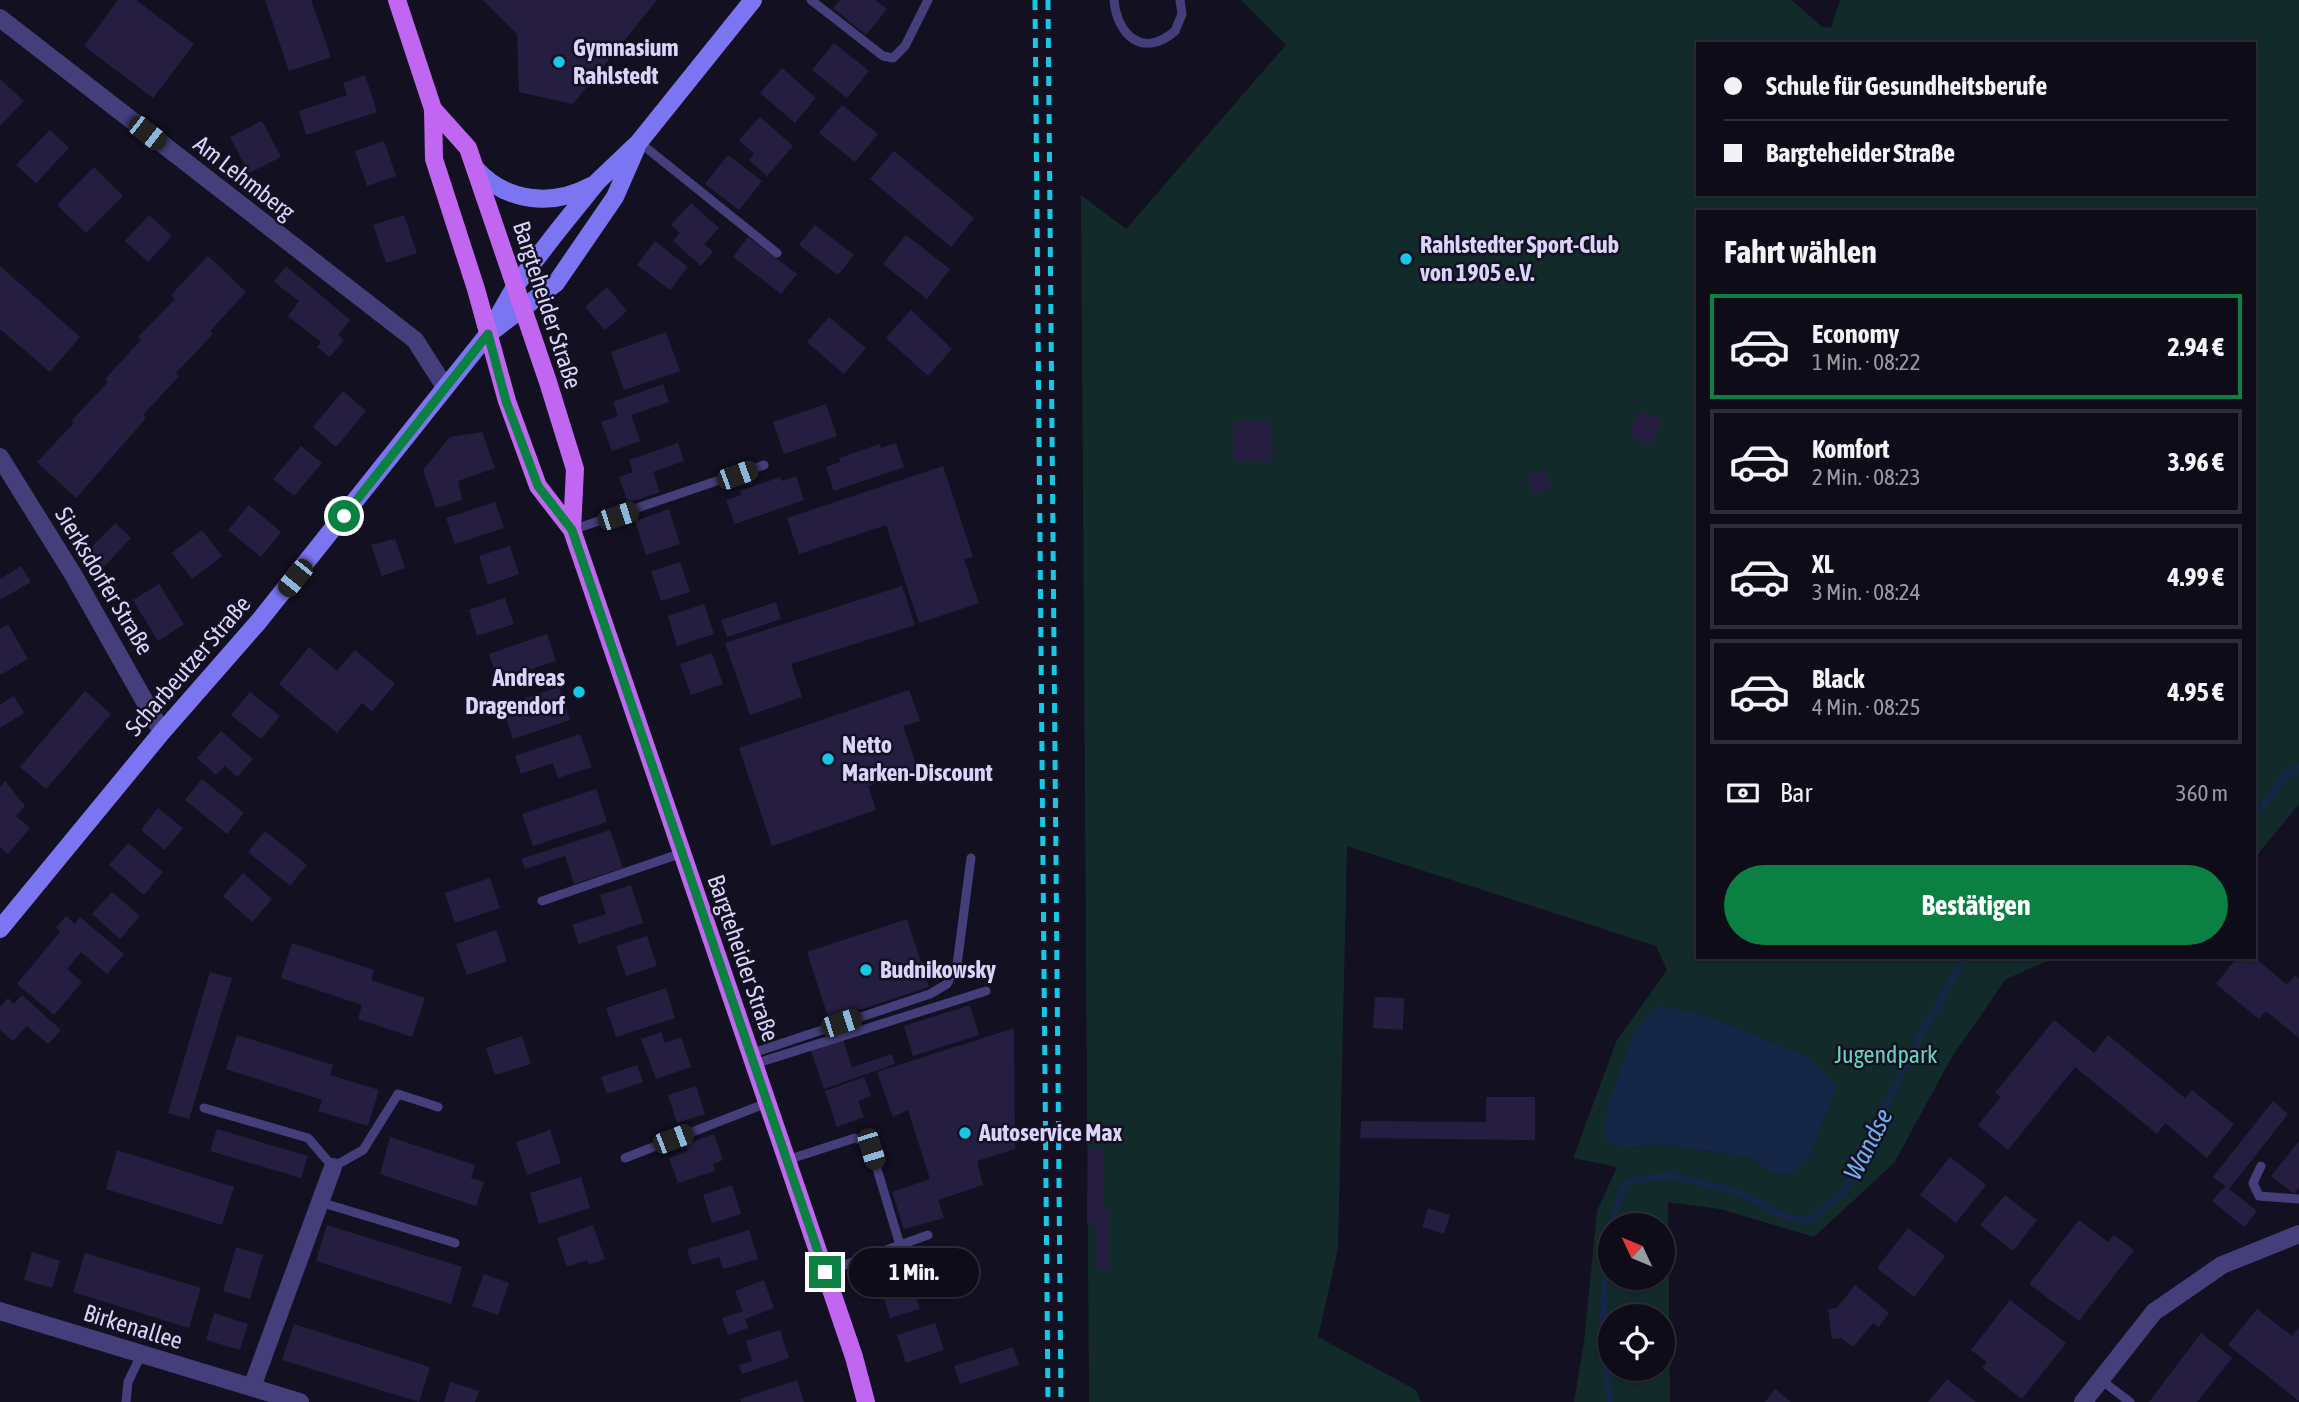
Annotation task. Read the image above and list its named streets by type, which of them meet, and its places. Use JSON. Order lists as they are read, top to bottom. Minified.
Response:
{"streets":{"main road":["Bargteheider Straße","Scharbeutzer Straße"],"street":["Am Lehmberg","Sierksdorfer Straße","Birkenallee"]},"crossings":[["Am Lehmberg","Scharbeutzer Straße"],["Bargteheider Straße","Scharbeutzer Straße"],["Sierksdorfer Straße","Scharbeutzer Straße"]],"water":["Wandse"],"parks":["Jugendpark"],"places":["Gymnasium Rahlstedt","Rahlstedter Sport-Club von 1905 e.V.","Andreas Dragendorf","Netto Marken-Discount","Budnikowsky","Autoservice Max"],"north":"top left","page":{"banner":["Schule für Gesundheitsberufe","Bargteheider Straße"],"heading":"Fahrt wählen","list":[{"name":"Economy","note":"1 Min. · 08:22","value":"2.94 €"},{"name":"Komfort","note":"2 Min. · 08:23","value":"3.96 €"},{"name":"XL","note":"3 Min. · 08:24","value":"4.99 €"},{"name":"Black","note":"4 Min. · 08:25","value":"4.95 €"}],"pay":["Bar","360 m"],"buttons":"Bestätigen","bubble":"1 Min."}}
